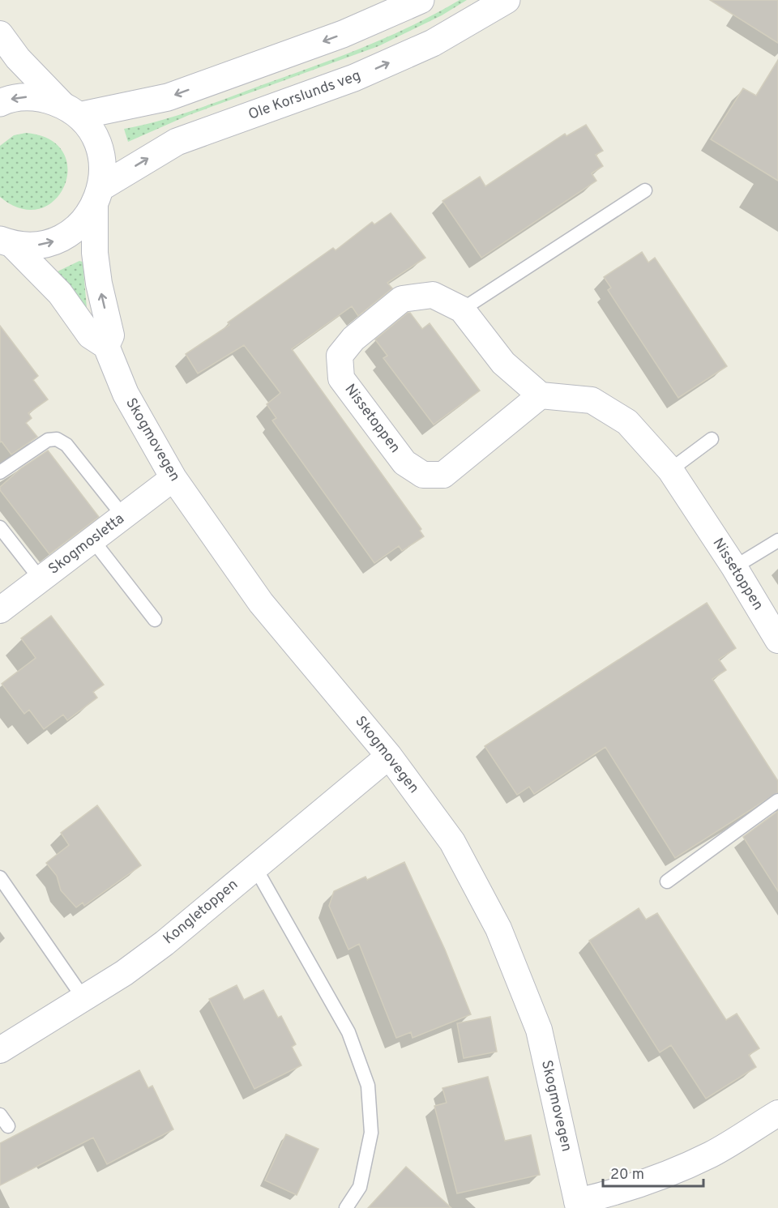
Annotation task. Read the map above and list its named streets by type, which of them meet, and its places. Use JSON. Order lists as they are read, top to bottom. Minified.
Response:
{"streets":{"street":["Ole Korslunds veg","Nissetoppen","Skogmovegen","Skogmosletta","Kongletoppen"]},"crossings":[["Ole Korslunds veg","Skogmovegen"],["Skogmovegen","Skogmosletta"],["Skogmovegen","Kongletoppen"]],"scale_bar":"20 m"}
